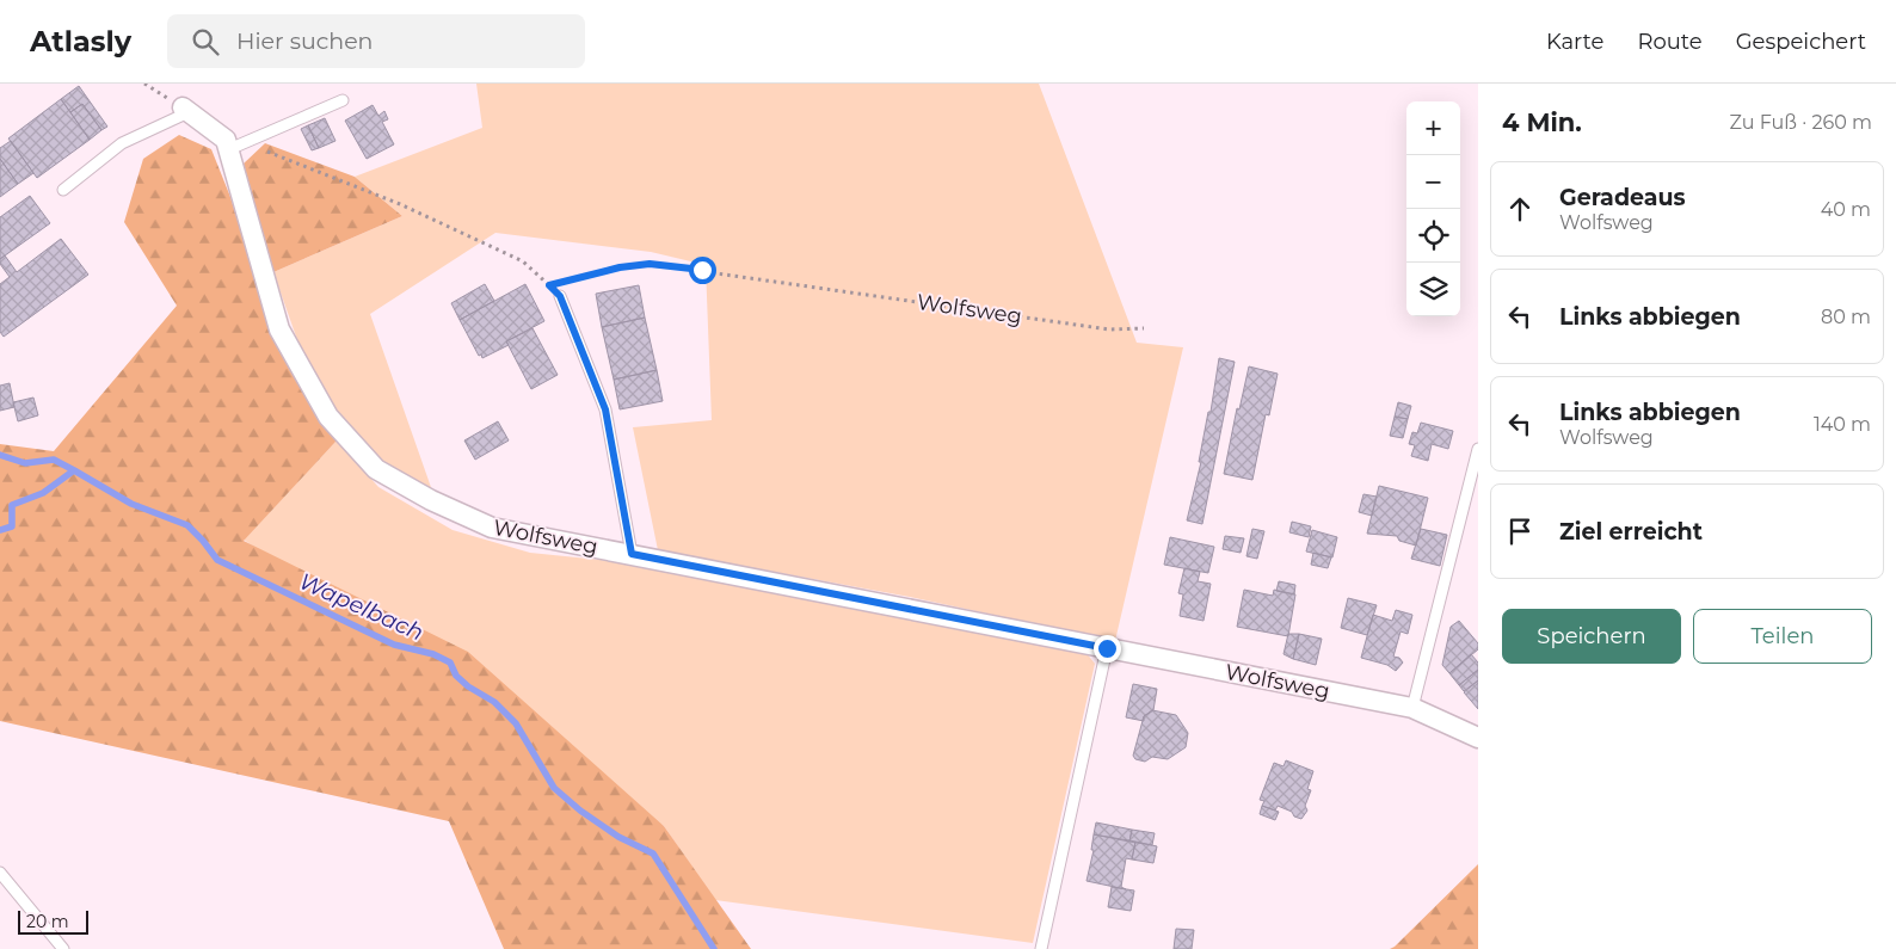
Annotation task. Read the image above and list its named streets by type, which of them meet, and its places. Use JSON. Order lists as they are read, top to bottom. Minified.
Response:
{"streets":{"street":["Wolfsweg"]},"water":["Wapelbach"],"scale_bar":"20 m","page":{"header":"Atlasly","search":"Hier suchen","nav":["Karte","Route","Gespeichert"],"heading":["4 Min.","Zu Fuß · 260 m"],"map_buttons":["+","−"],"list":[["Geradeaus","Wolfsweg","40 m"],["Links abbiegen","80 m"],["Links abbiegen","Wolfsweg","140 m"],"Ziel erreicht"],"buttons":["Speichern","Teilen"],"scale":"20 m"}}
